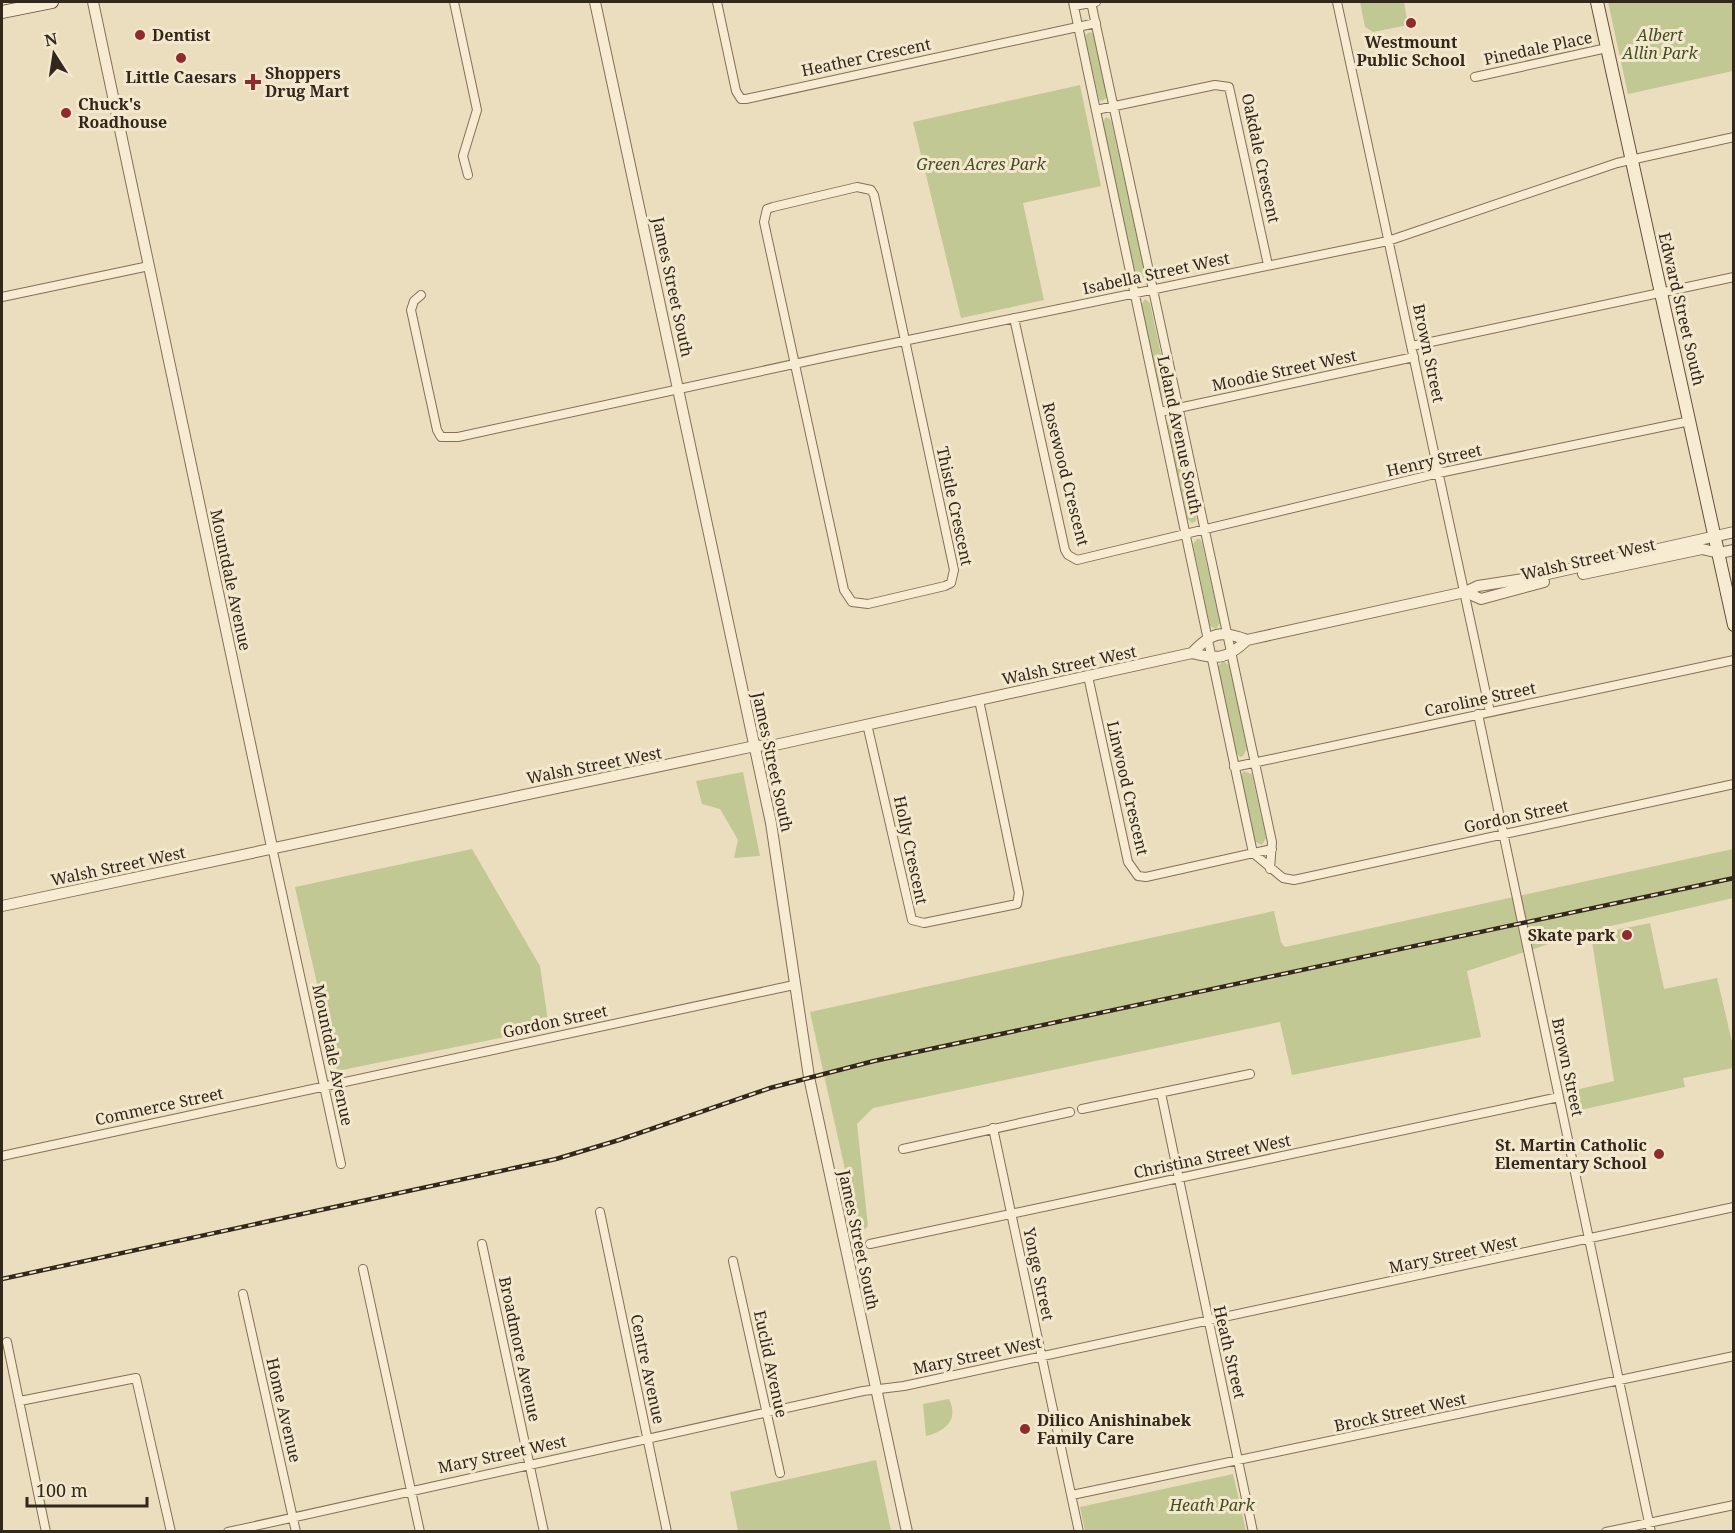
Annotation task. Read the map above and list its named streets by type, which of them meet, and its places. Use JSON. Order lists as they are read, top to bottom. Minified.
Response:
{"streets":{"main road":["Edward Street South"],"street":["Pinedale Place","Heather Crescent","Oakdale Crescent","Isabella Street West","James Street South","Brown Street","Moodie Street West","Leland Avenue South","Henry Street","Rosewood Crescent","Thistle Crescent","Walsh Street West","Mountdale Avenue","Caroline Street","Linwood Crescent","Gordon Street","Holly Crescent","Commerce Street","Christina Street West","Mary Street West","Yonge Street","Broadmore Avenue","Heath Street","Euclid Avenue","Centre Avenue","Home Avenue","Brock Street West"]},"crossings":[["Pinedale Place","Edward Street South"],["Heather Crescent","Leland Avenue South"],["Oakdale Crescent","Isabella Street West"],["Oakdale Crescent","Leland Avenue South"],["Isabella Street West","James Street South"],["Isabella Street West","Edward Street South"],["Isabella Street West","Brown Street"],["Isabella Street West","Leland Avenue South"],["Isabella Street West","Rosewood Crescent"],["Isabella Street West","Thistle Crescent"],["James Street South","Walsh Street West"],["James Street South","Gordon Street"],["James Street South","Mary Street West"],["Edward Street South","Henry Street"],["Edward Street South","Walsh Street West"],["Brown Street","Moodie Street West"],["Brown Street","Henry Street"],["Brown Street","Walsh Street West"],["Brown Street","Caroline Street"],["Brown Street","Gordon Street"],["Brown Street","Christina Street West"],["Brown Street","Mary Street West"],["Brown Street","Brock Street West"],["Moodie Street West","Leland Avenue South"],["Leland Avenue South","Henry Street"],["Leland Avenue South","Rosewood Crescent"],["Leland Avenue South","Walsh Street West"],["Leland Avenue South","Caroline Street"],["Leland Avenue South","Linwood Crescent"],["Leland Avenue South","Gordon Street"],["Henry Street","Rosewood Crescent"],["Walsh Street West","Mountdale Avenue"],["Walsh Street West","Linwood Crescent"],["Walsh Street West","Holly Crescent"],["Mountdale Avenue","Gordon Street"],["Mountdale Avenue","Commerce Street"],["Gordon Street","Commerce Street"],["Christina Street West","Yonge Street"],["Christina Street West","Heath Street"],["Mary Street West","Yonge Street"],["Mary Street West","Broadmore Avenue"],["Mary Street West","Heath Street"],["Mary Street West","Euclid Avenue"],["Mary Street West","Centre Avenue"],["Mary Street West","Home Avenue"],["Yonge Street","Brock Street West"],["Heath Street","Brock Street West"]],"parks":["Albert Allin Park","Green Acres Park","Heath Park"],"places":{"other":["Westmount Public School","Dentist","Little Caesars","Chuck's Roadhouse","Skate park","St. Martin Catholic Elementary School","Dilico Anishinabek Family Care"],"health":["Shoppers Drug Mart"]},"scale_bar":"100 m","north":"top"}
